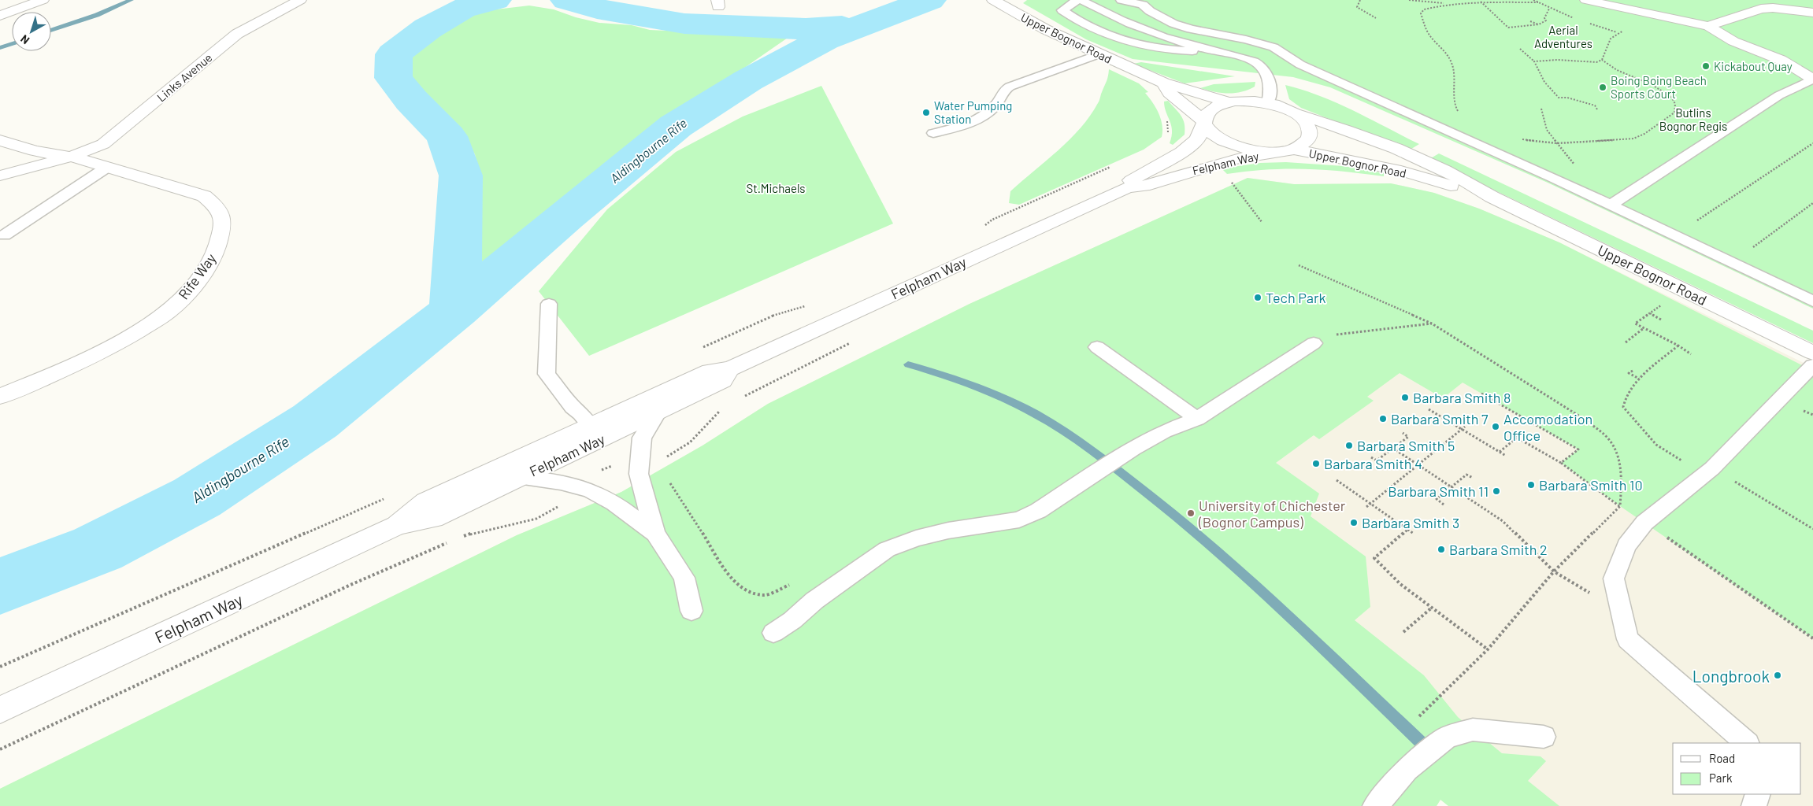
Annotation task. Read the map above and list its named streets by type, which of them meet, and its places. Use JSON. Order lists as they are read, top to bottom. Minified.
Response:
{"streets":{"main road":["Upper Bognor Road","Links Avenue","Felpham Way","Rife Way"]},"crossings":[["Upper Bognor Road","Felpham Way"],["Links Avenue","Rife Way"]],"water":["Aldingbourne Rife"],"parks":["Aerial Adventures","Butlins Bognor Regis","St.Michaels"],"places":["Kickabout Quay","Boing Boing Beach Sports Court","Water Pumping Station","Tech Park","Barbara Smith 8","Barbara Smith 7","Accomodation Office","Barbara Smith 5","Barbara Smith 4","Barbara Smith 10","Barbara Smith 11","University of Chichester (Bognor Campus)","Barbara Smith 3","Barbara Smith 2","Longbrook"],"legend":["Road","Park"],"north":"bottom left"}
